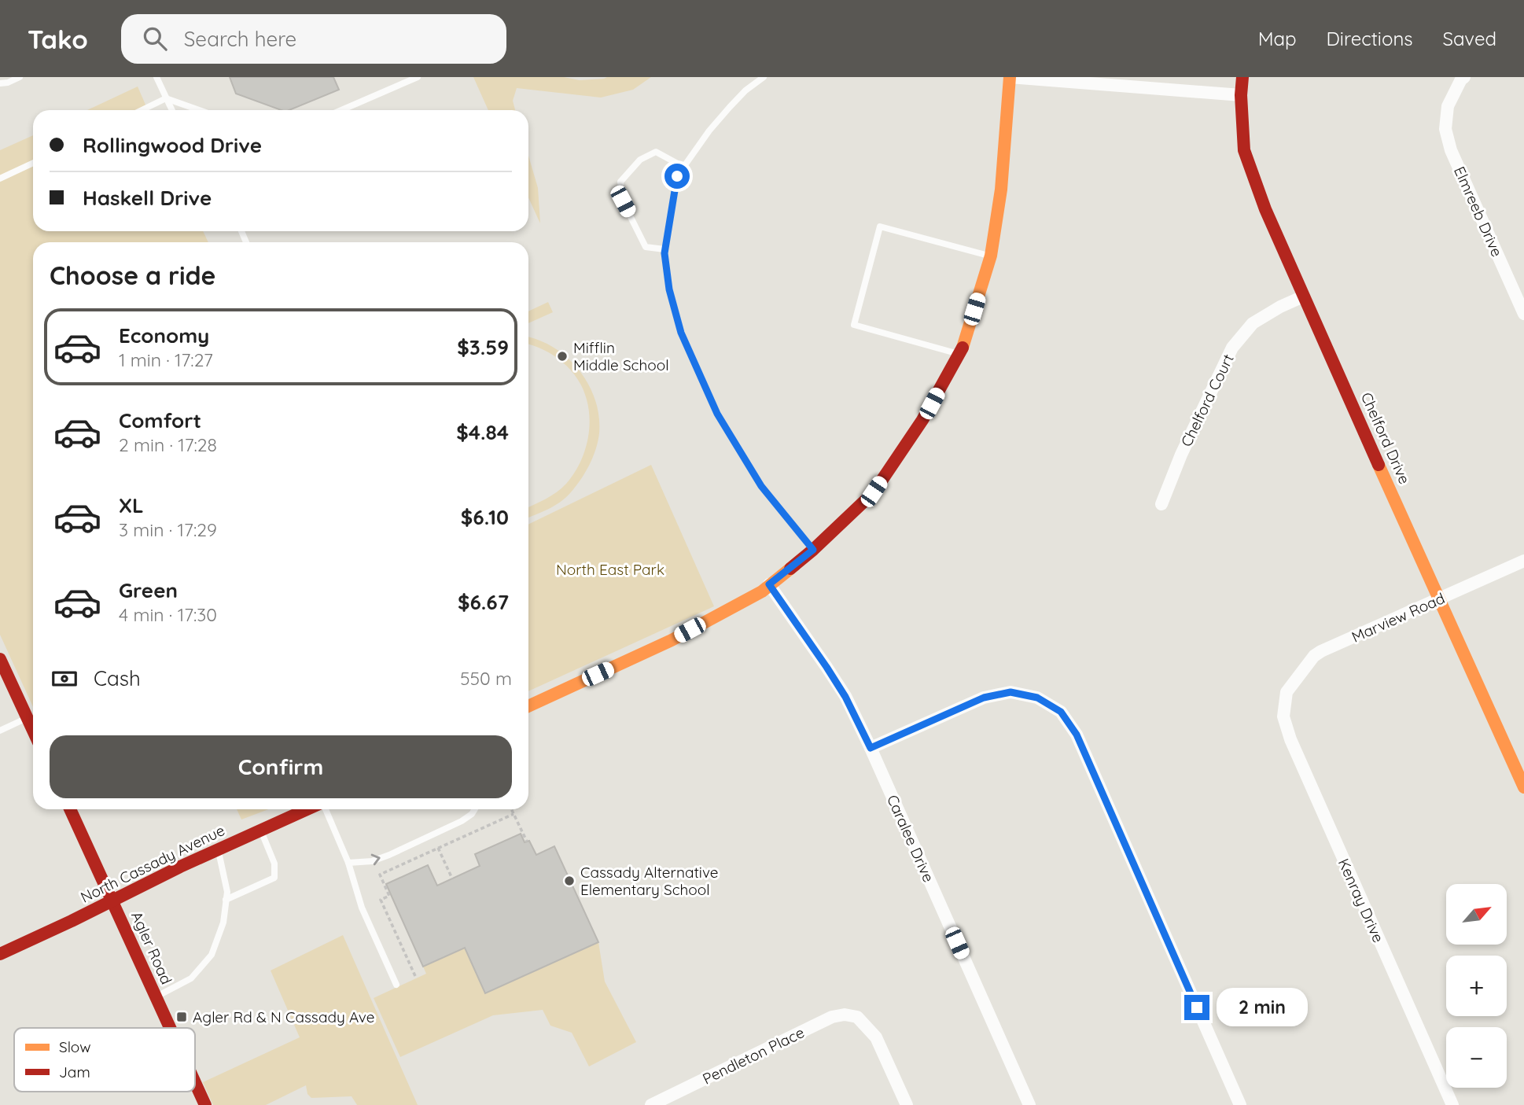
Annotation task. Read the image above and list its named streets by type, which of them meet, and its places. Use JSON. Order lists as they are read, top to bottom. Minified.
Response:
{"streets":{"main road":["Chelford Drive","North Cassady Avenue","Agler Road"],"street":["Elmreeb Drive","Chelford Court","Marview Road","Caralee Drive","Kenray Drive","Pendleton Place"]},"crossings":[["Chelford Court","Chelford Drive"],["Chelford Drive","Marview Road"],["Marview Road","Kenray Drive"],["North Cassady Avenue","Agler Road"]],"parks":["North East Park"],"places":{"other":["Mifflin Middle School","Cassady Alternative Elementary School"],"transit":["Agler Rd & N Cassady Ave"]},"legend":["Slow","Jam"],"north":"top right","page":{"header":"Tako","search":"Search here","nav":["Map","Directions","Saved"],"banner":["Rollingwood Drive","Haskell Drive"],"heading":"Choose a ride","list":[{"name":"Economy","note":"1 min · 17:27","value":"$3.59"},{"name":"Comfort","note":"2 min · 17:28","value":"$4.84"},{"name":"XL","note":"3 min · 17:29","value":"$6.10"},{"name":"Green","note":"4 min · 17:30","value":"$6.67"}],"pay":["Cash","550 m"],"buttons":"Confirm","map_buttons":["+","−"],"bubble":"2 min"}}
